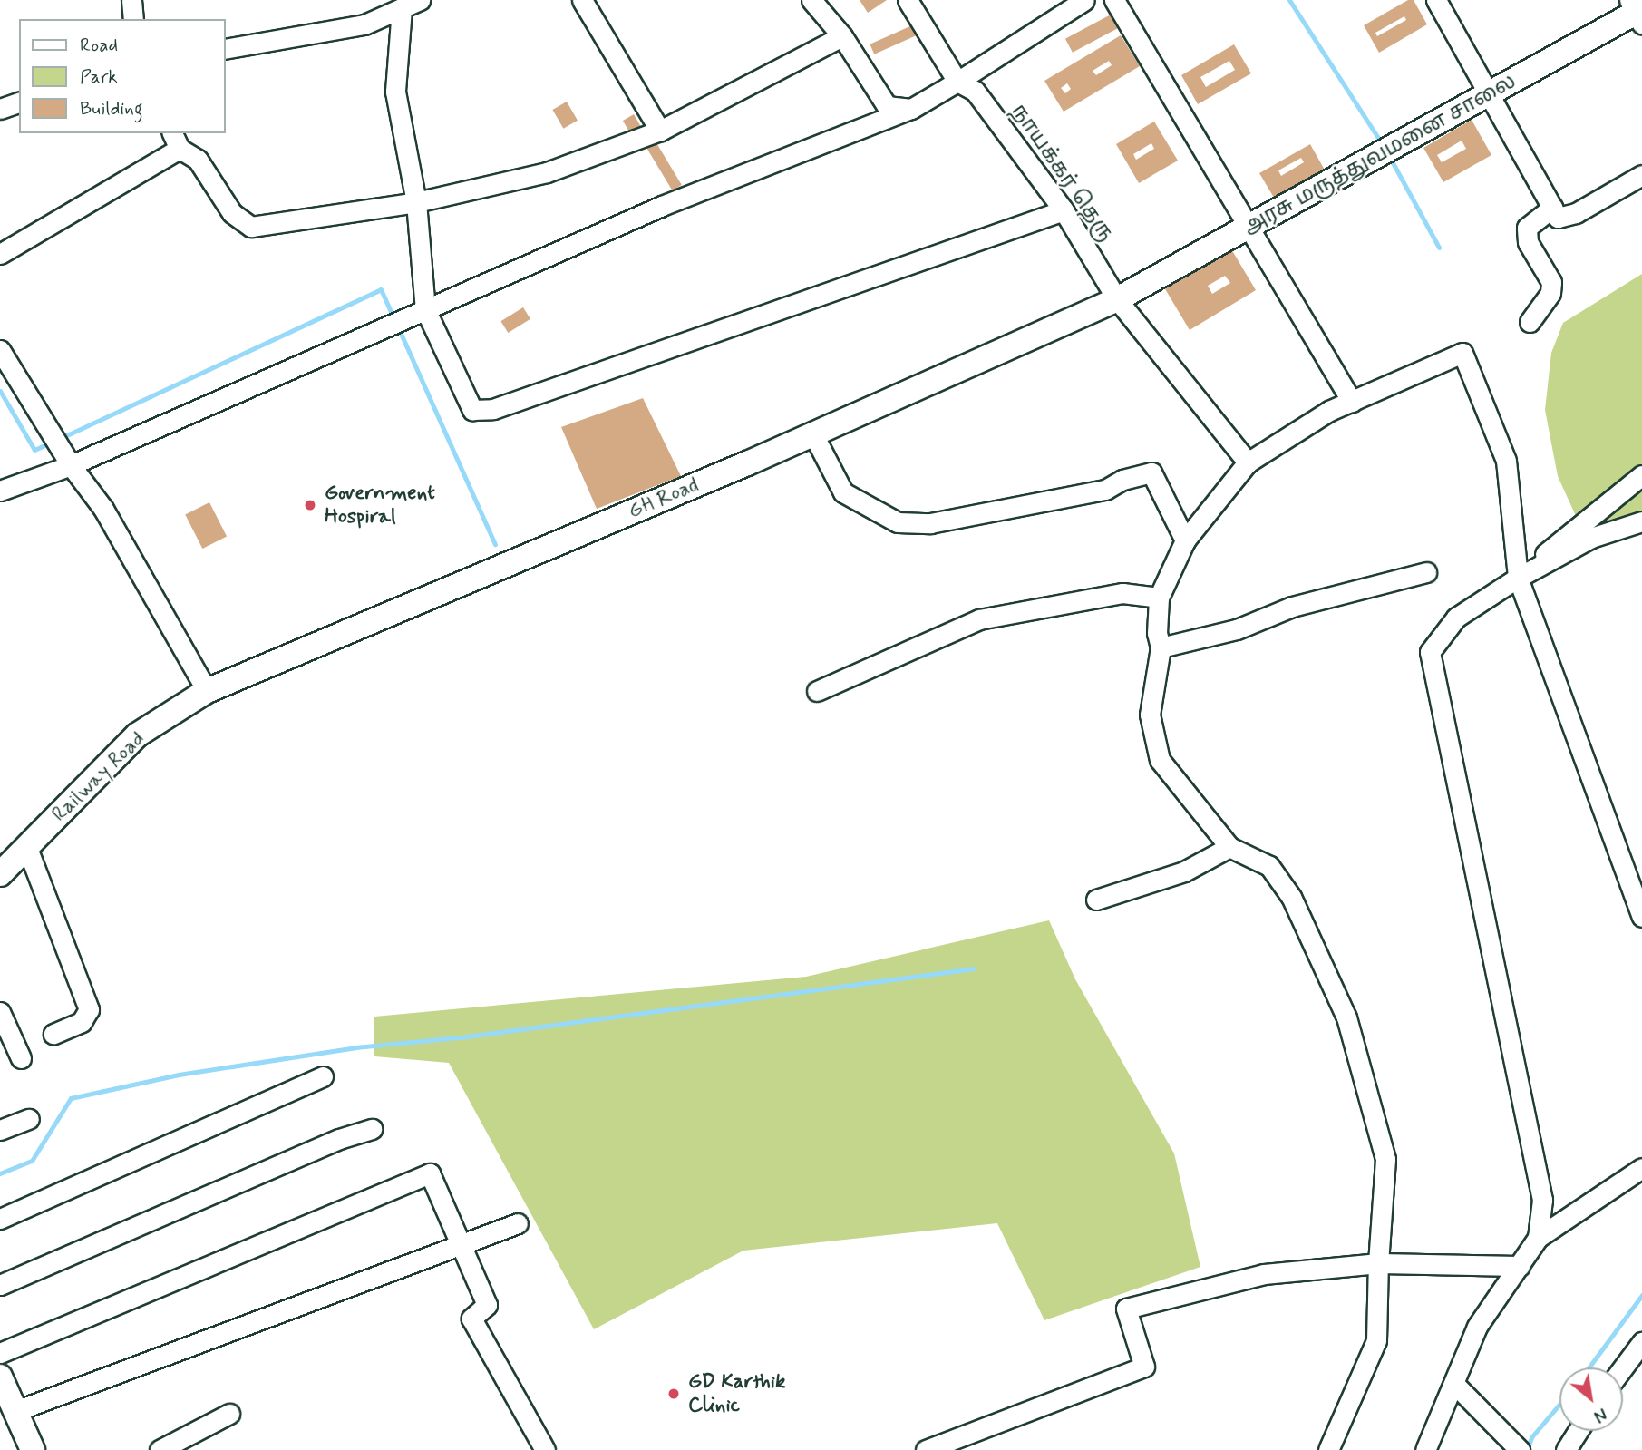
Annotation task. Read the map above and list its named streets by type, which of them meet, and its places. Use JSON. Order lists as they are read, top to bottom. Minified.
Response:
{"streets":{"main road":["அரசு மருத்துவமனை சாலை","GH Road","Railway Road"],"street":["நாயக்கர் தெரு"]},"crossings":[["அரசு மருத்துவமனை சாலை","நாயக்கர் தெரு"],["அரசு மருத்துவமனை சாலை","GH Road"],["நாயக்கர் தெரு","GH Road"],["GH Road","Railway Road"]],"places":["Government Hospiral","GD Karthik Clinic"],"legend":["Road","Park","Building"],"north":"bottom right"}
